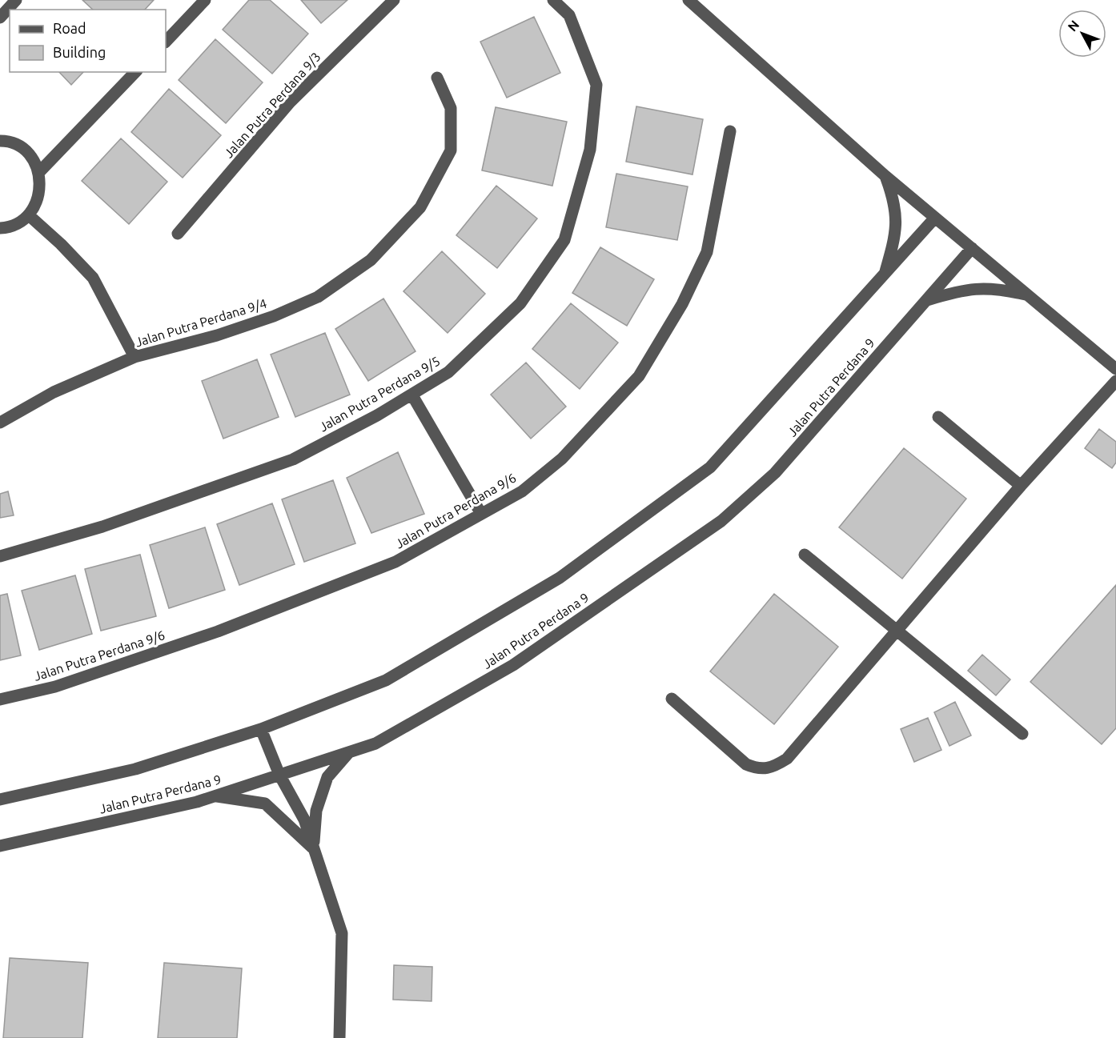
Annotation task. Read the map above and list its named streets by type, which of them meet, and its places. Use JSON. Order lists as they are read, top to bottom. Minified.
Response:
{"streets":{"street":["Jalan Putra Perdana 9/3","Jalan Putra Perdana 9/4","Jalan Putra Perdana 9","Jalan Putra Perdana 9/5","Jalan Putra Perdana 9/6"]},"legend":["Road","Building"],"north":"top left"}
